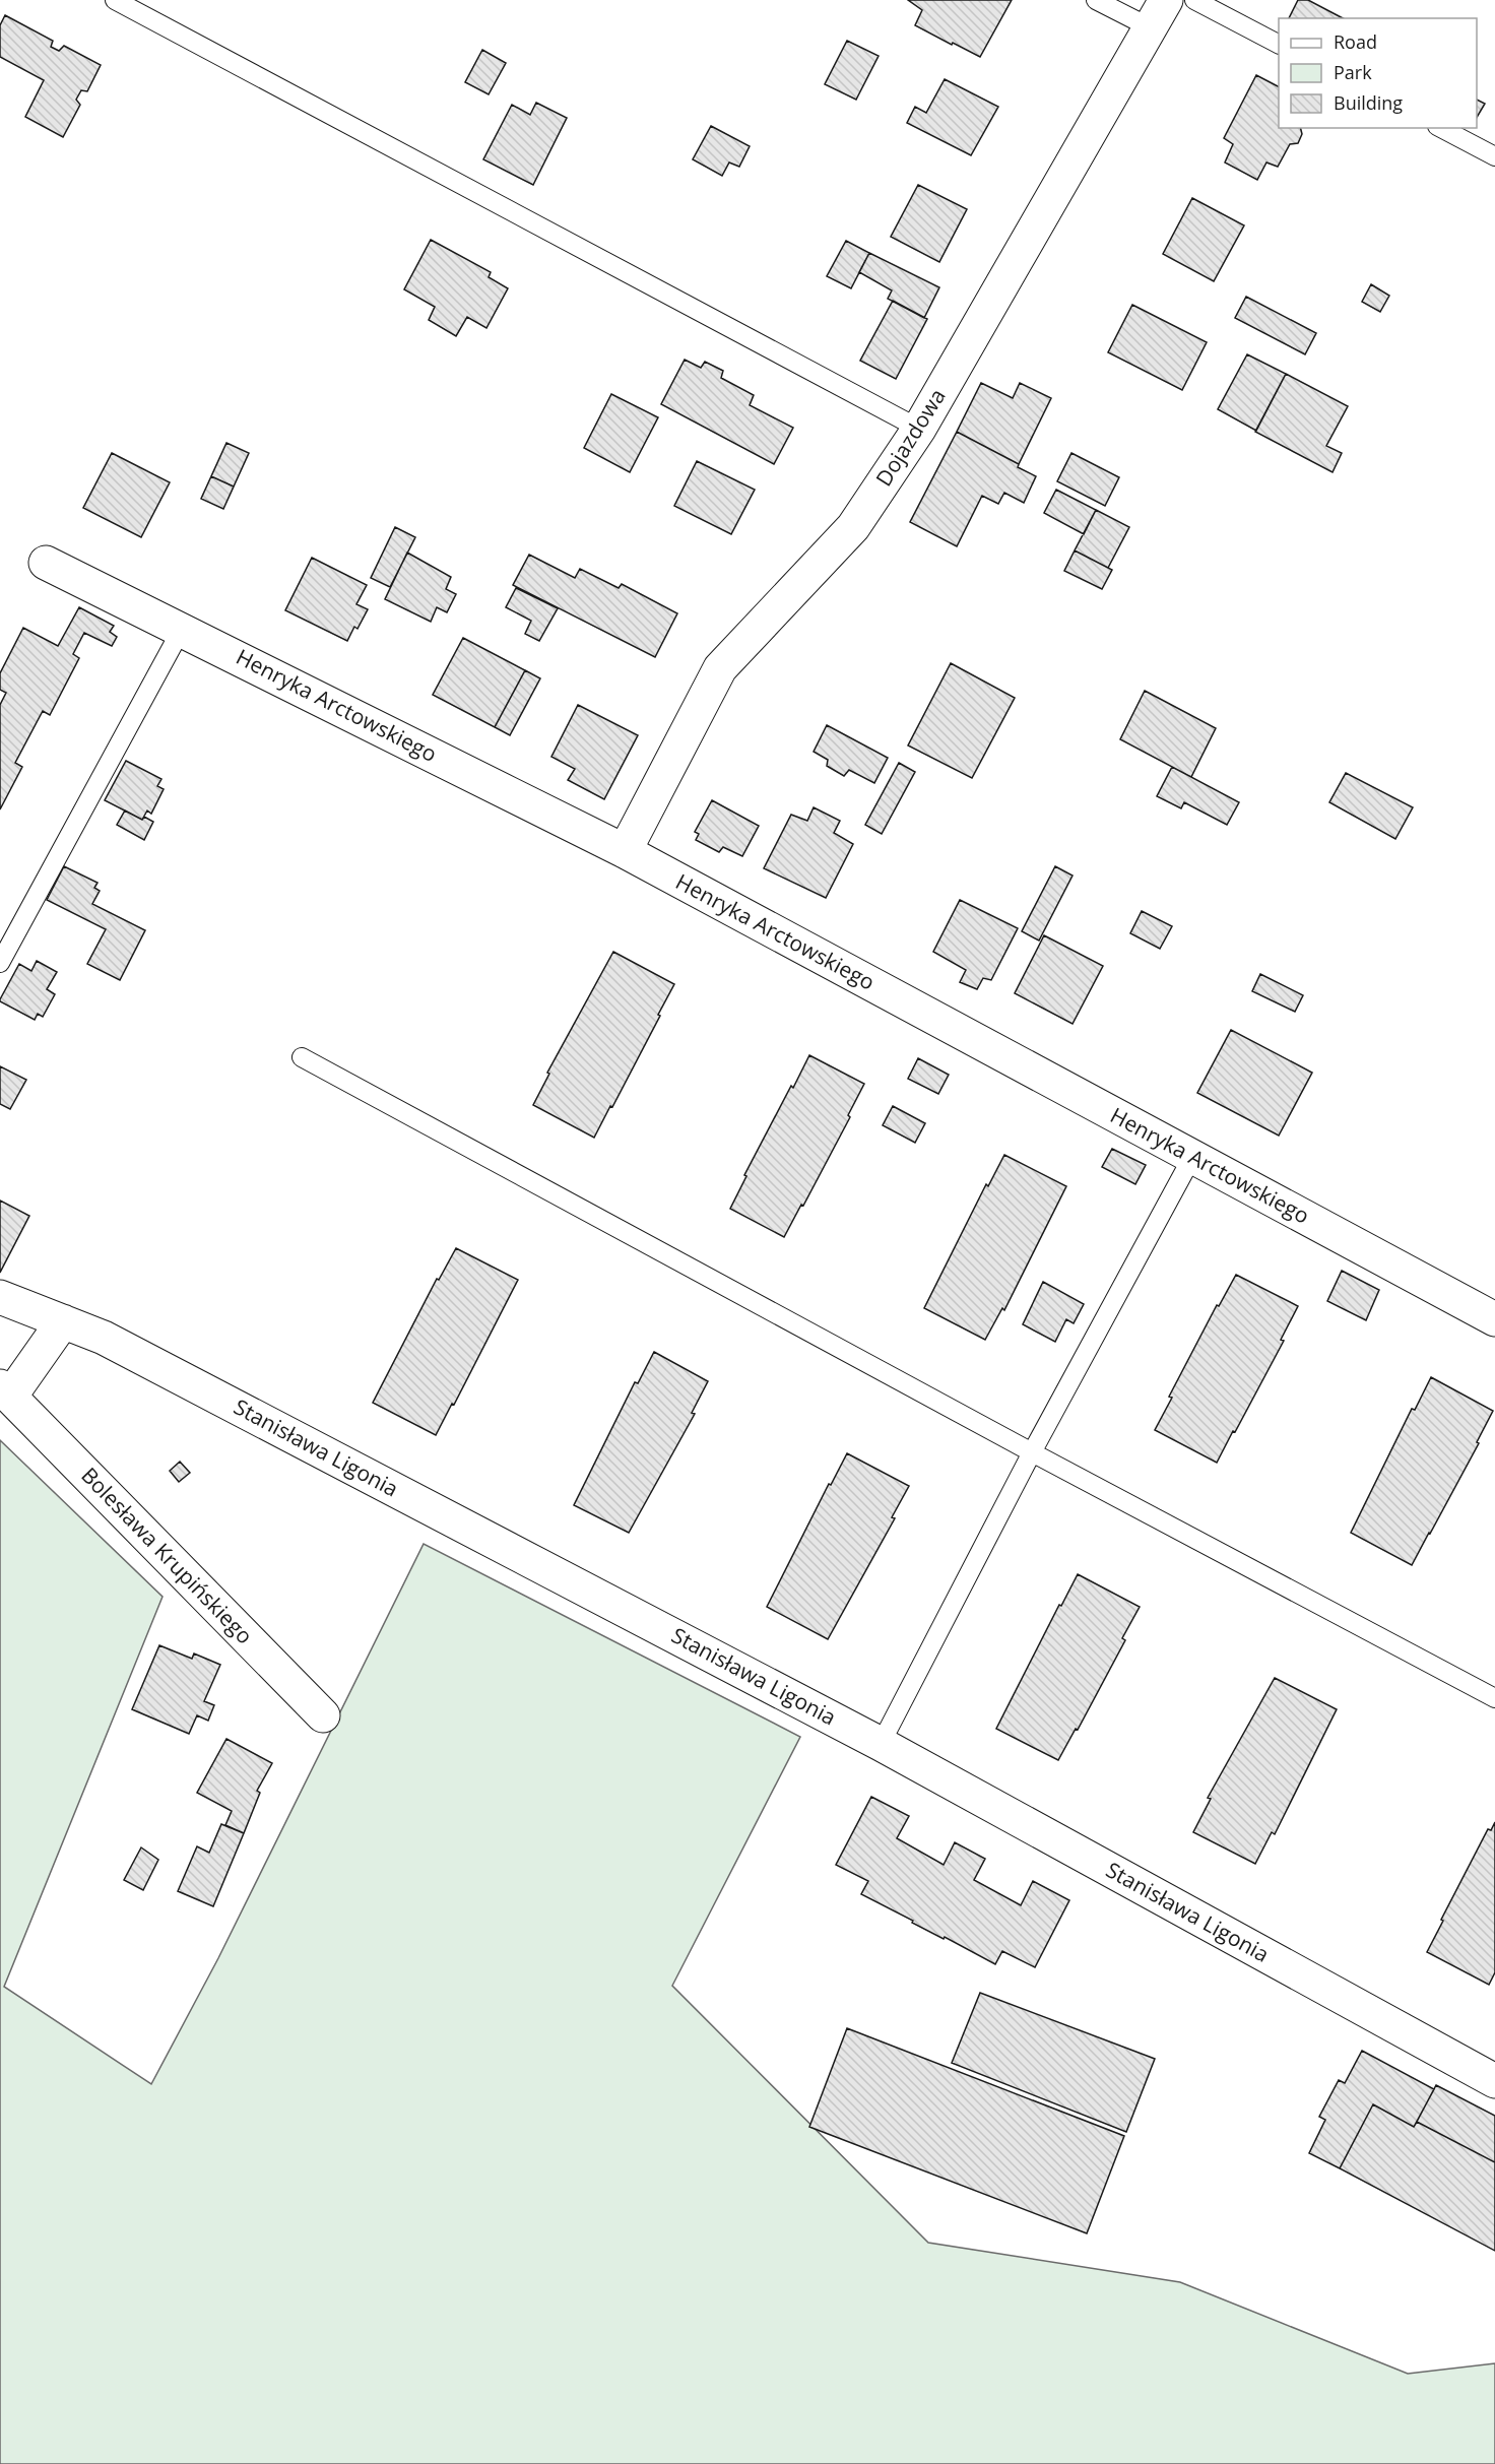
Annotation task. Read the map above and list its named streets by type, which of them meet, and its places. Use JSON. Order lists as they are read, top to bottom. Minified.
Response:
{"streets":{"street":["Dojazdowa","Henryka Arctowskiego","Stanisława Ligonia","Bolesława Krupińskiego"]},"crossings":[["Dojazdowa","Henryka Arctowskiego"],["Stanisława Ligonia","Bolesława Krupińskiego"]],"legend":["Road","Park","Building"]}
